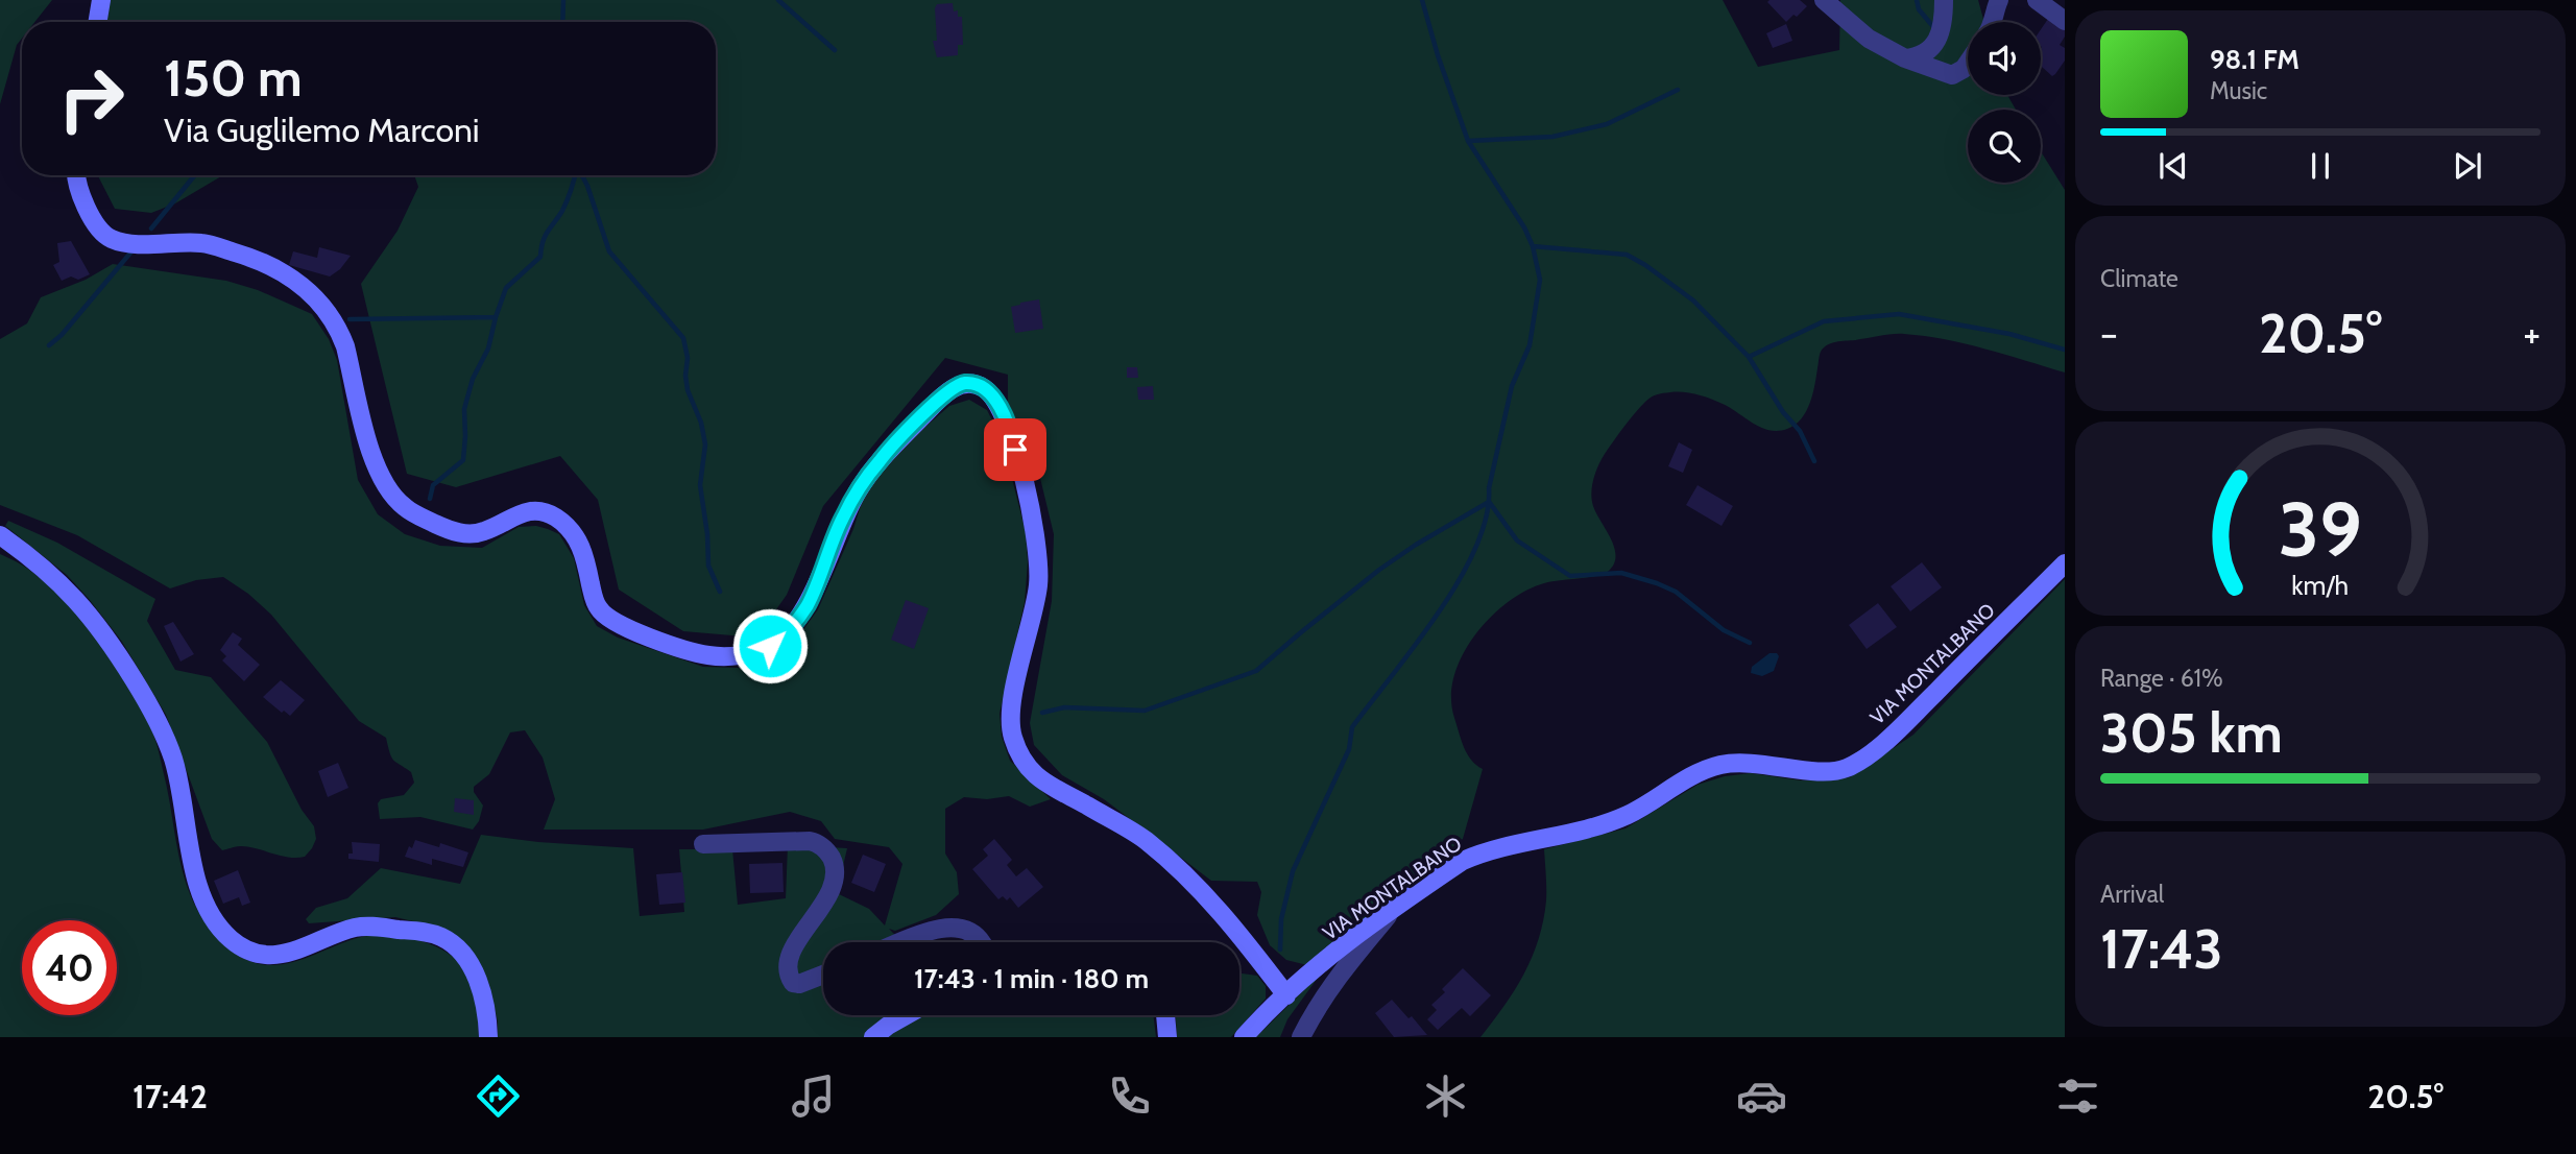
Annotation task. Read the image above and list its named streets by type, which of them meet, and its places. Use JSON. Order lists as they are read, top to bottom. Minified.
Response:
{"streets":{"street":["VIA MONTALBANO"]},"page":{"turn":["150 m","Via Guglilemo Marconi"],"song":["98.1 FM","Music"],"tile":["Climate",["Range · 61%","305 km"],["Arrival","17:43"]],"heat":["−","20.5°","+"],"limit":"40","trip":"17:43 · 1 min · 180 m","tabs":["17:42","20.5°"],"gauge":["39","km/h"]}}
